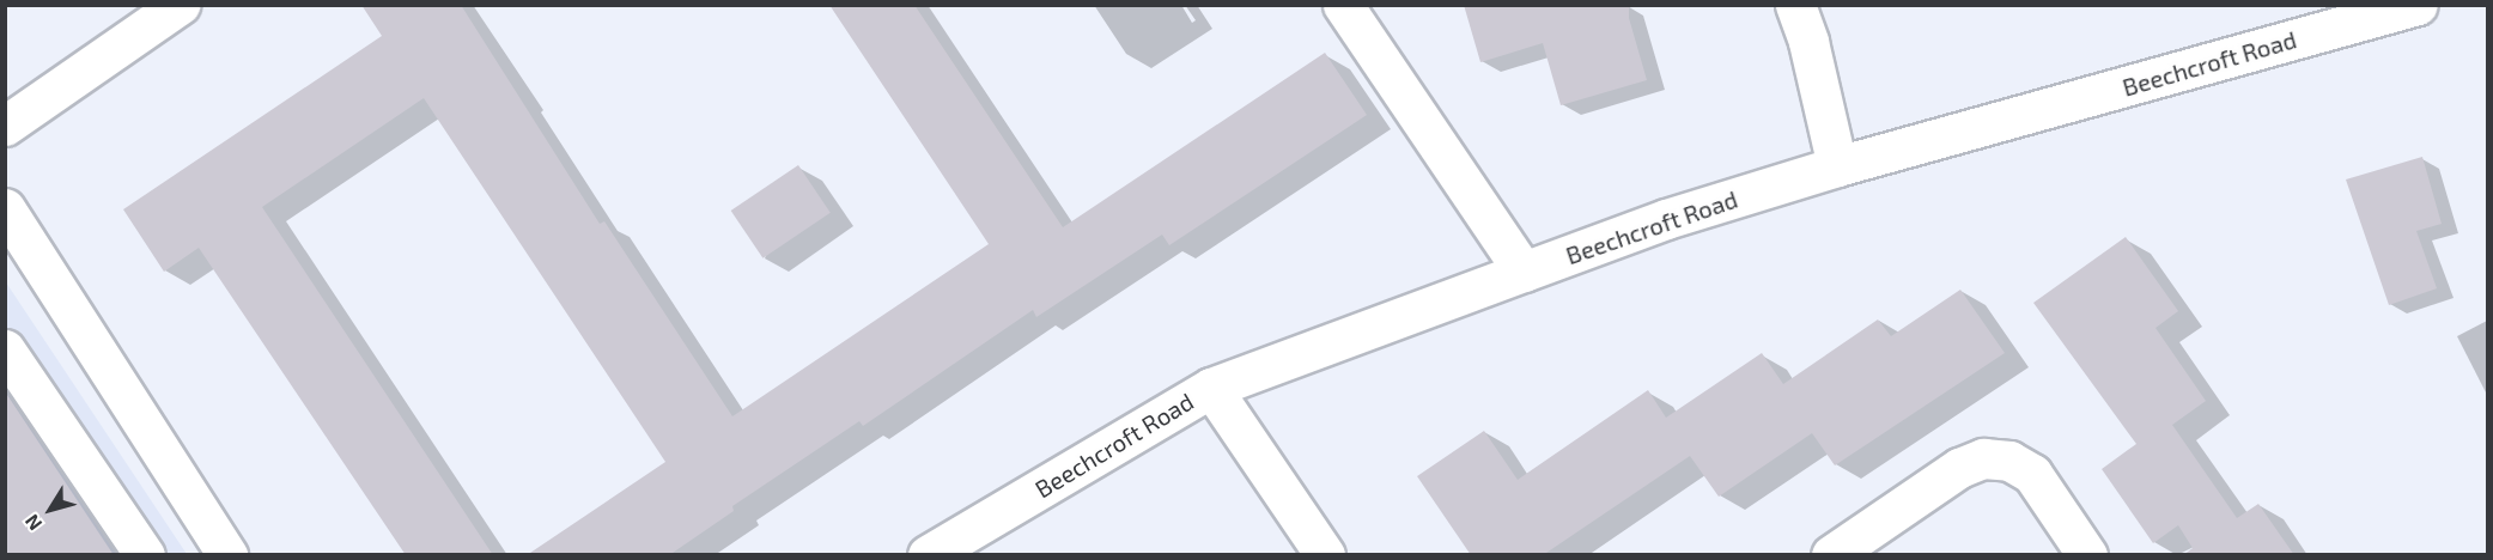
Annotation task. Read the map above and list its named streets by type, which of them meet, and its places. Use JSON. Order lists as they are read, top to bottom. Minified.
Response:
{"streets":{"street":["Beechcroft Road"]},"north":"bottom left"}
